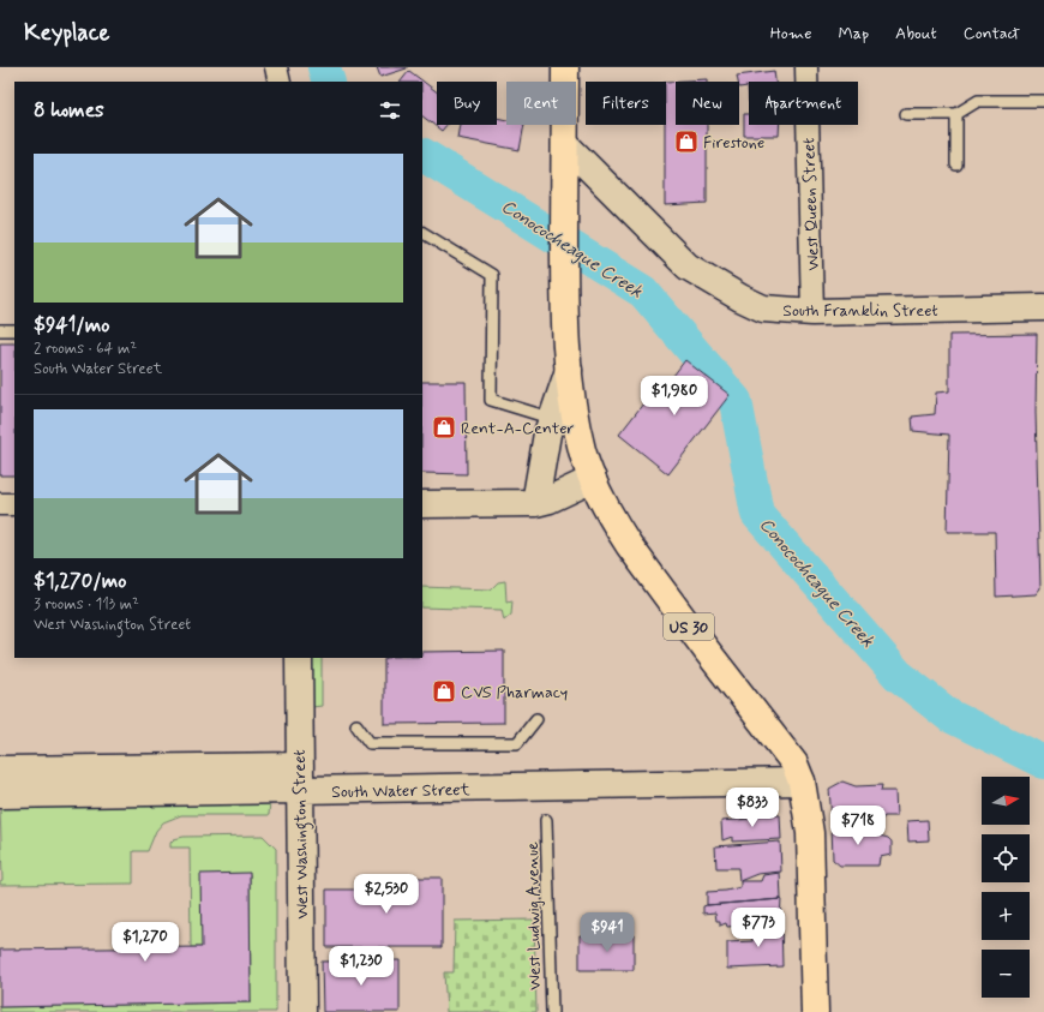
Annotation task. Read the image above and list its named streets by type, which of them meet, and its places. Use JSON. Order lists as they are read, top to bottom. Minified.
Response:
{"streets":{"highway":["US 30"],"street":["West Queen Street","South Franklin Street","South Water Street","West Washington Street"],"lane":["West Ludwig Avenue"]},"crossings":[["West Queen Street","South Franklin Street"],["South Franklin Street","US 30"],["US 30","South Water Street"],["South Water Street","West Washington Street"]],"water":["Conococheague Creek"],"places":{"shop":["Firestone","Rent-A-Center","CVS Pharmacy"]},"north":"right","page":{"header":"Keyplace","nav":["Home","Map","About","Contact"],"chip":["Buy","Rent","Filters","New","Apartment"],"heading":"8 homes","list":[{"name":"$941/mo","note":"2 rooms · 64 m² · South Water Street"},{"name":"$1,270/mo","note":"3 rooms · 113 m² · West Washington Street"}],"price":["$1,980","$833","$718","$2,530","$773","$941","$1,270","$1,230"],"map_buttons":["+","−"]}}
